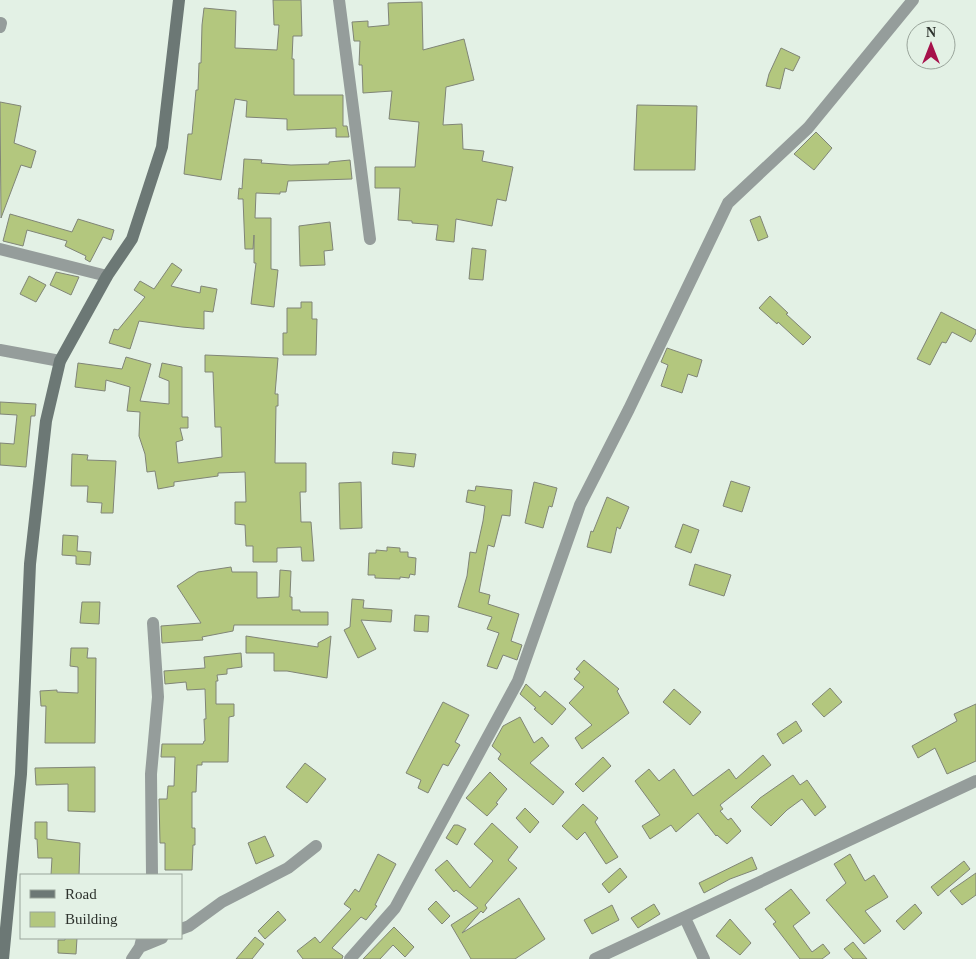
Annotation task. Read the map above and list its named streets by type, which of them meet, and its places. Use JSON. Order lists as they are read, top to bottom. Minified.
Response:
{"legend":["Road","Building"],"north":"top"}
